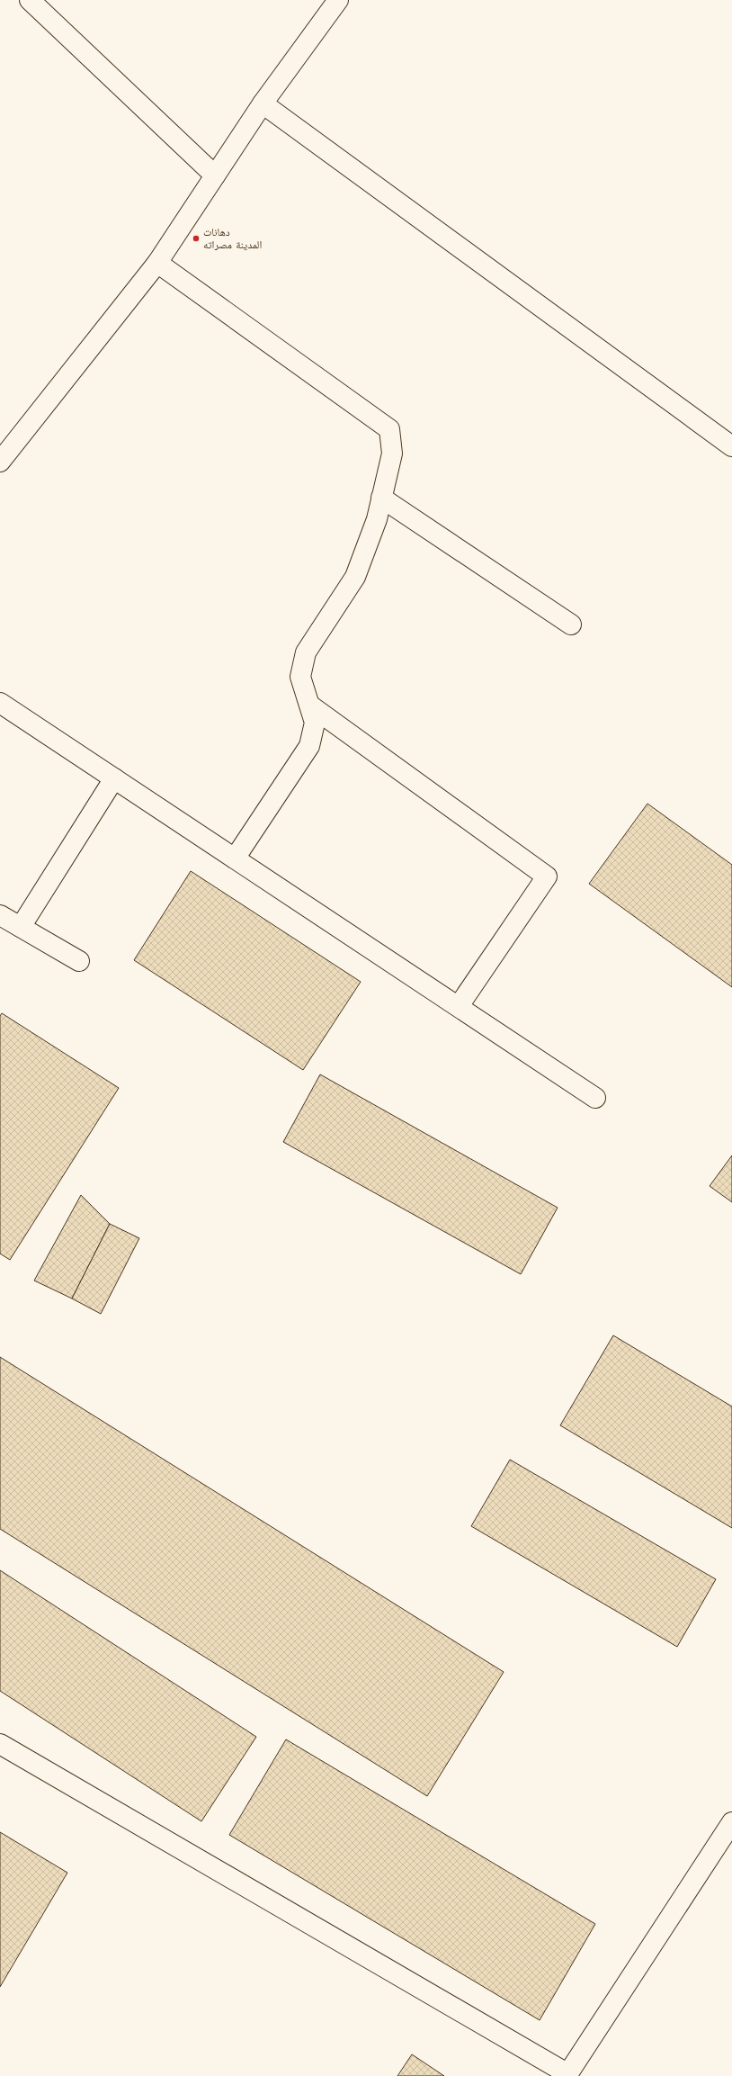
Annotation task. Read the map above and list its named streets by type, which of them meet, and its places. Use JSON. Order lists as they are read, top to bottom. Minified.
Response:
{"places":["دهانات المدينة مصراته"]}
